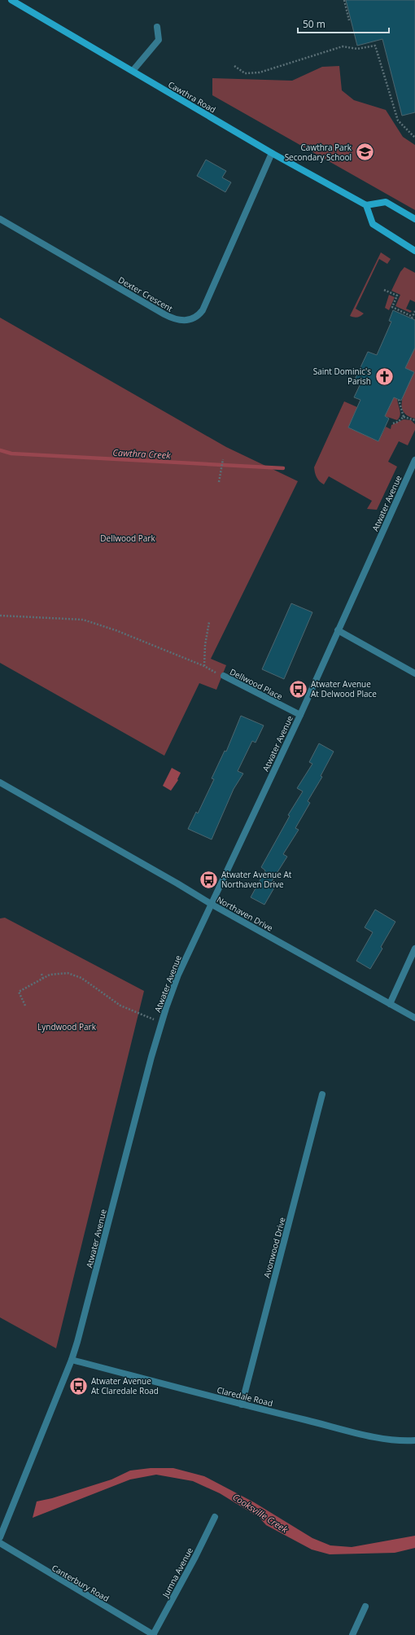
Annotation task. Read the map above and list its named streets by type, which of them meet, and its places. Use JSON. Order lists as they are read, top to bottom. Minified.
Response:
{"streets":{"main road":["Cawthra Road"],"street":["Dexter Crescent","Atwater Avenue","Dellwood Place","Northaven Drive","Avonwood Drive","Claredale Road","Jumna Avenue","Canterbury Road"]},"crossings":[["Cawthra Road","Dexter Crescent"],["Atwater Avenue","Dellwood Place"],["Atwater Avenue","Northaven Drive"],["Atwater Avenue","Claredale Road"],["Avonwood Drive","Claredale Road"],["Jumna Avenue","Canterbury Road"]],"water":["Cawthra Creek","Cooksville Creek"],"parks":["Dellwood Park","Lyndwood Park"],"places":{"school or university":["Cawthra Park Secondary School"],"church":["Saint Dominic's Parish"],"bus stop":["Atwater Avenue At Delwood Place","Atwater Avenue At Northaven Drive","Atwater Avenue At Claredale Road"]},"scale_bar":"50 m"}
